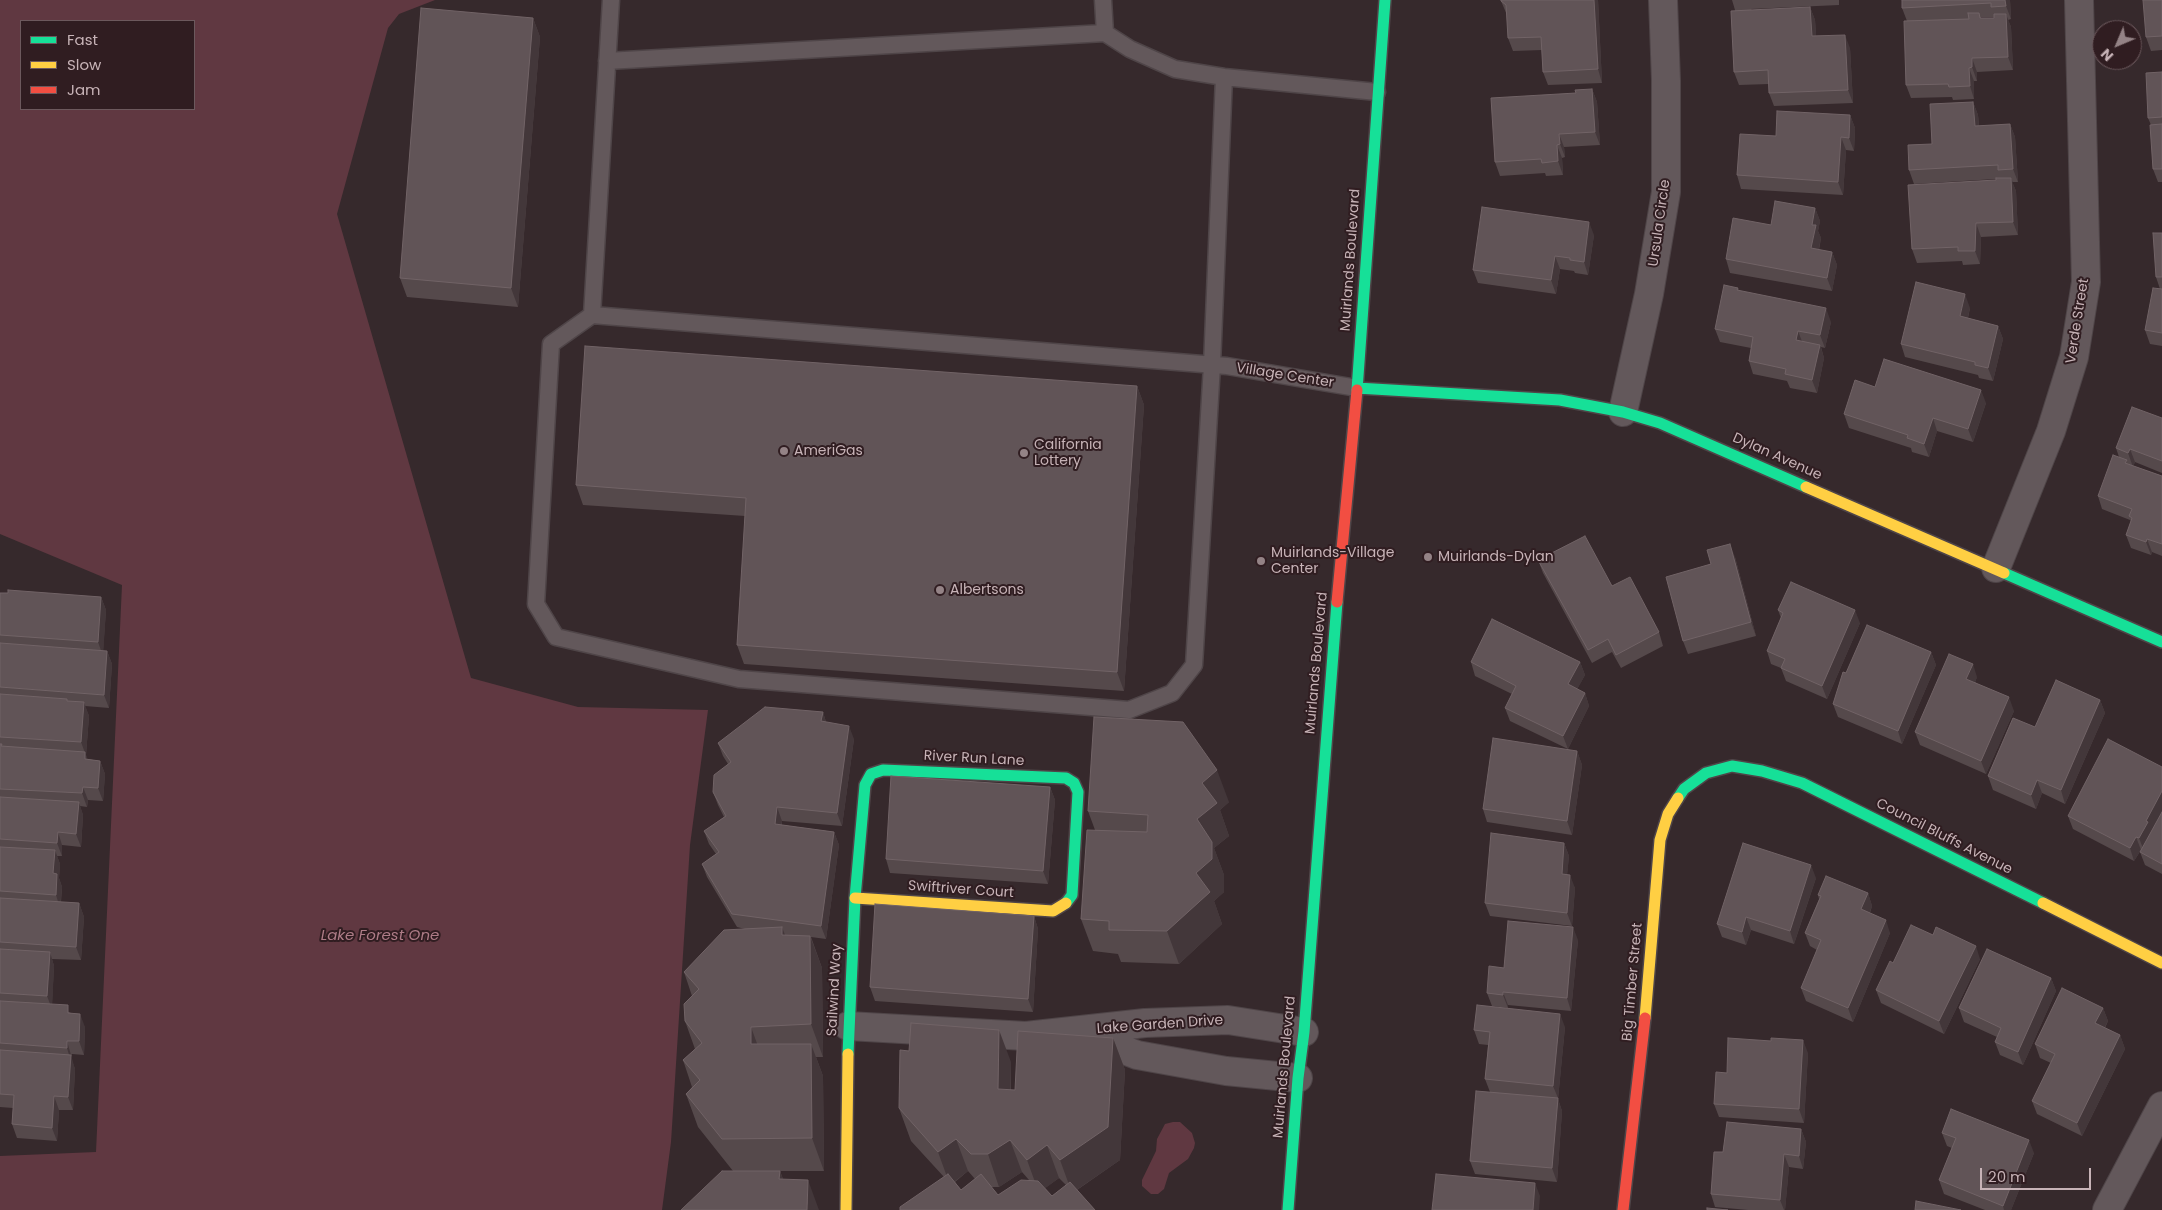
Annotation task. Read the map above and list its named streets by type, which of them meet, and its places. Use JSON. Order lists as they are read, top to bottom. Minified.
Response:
{"streets":{"street":["Ursula Circle","Muirlands Boulevard","Verde Street","Dylan Avenue","River Run Lane","Council Bluffs Avenue","Swiftriver Court","Big Timber Street","Sailwind Way","Lake Garden Drive"],"lane":["Village Center"]},"crossings":[["Ursula Circle","Dylan Avenue"],["Muirlands Boulevard","Village Center"],["Muirlands Boulevard","Dylan Avenue"],["Muirlands Boulevard","Lake Garden Drive"],["Verde Street","Dylan Avenue"],["Village Center","Dylan Avenue"],["River Run Lane","Swiftriver Court"],["River Run Lane","Sailwind Way"],["Council Bluffs Avenue","Big Timber Street"],["Swiftriver Court","Sailwind Way"],["Sailwind Way","Lake Garden Drive"]],"water":["Lake Forest One"],"places":["AmeriGas","California Lottery","Muirlands-Dylan","Muirlands-Village Center","Albertsons"],"legend":["Fast","Slow","Jam"],"scale_bar":"20 m","north":"bottom left"}
